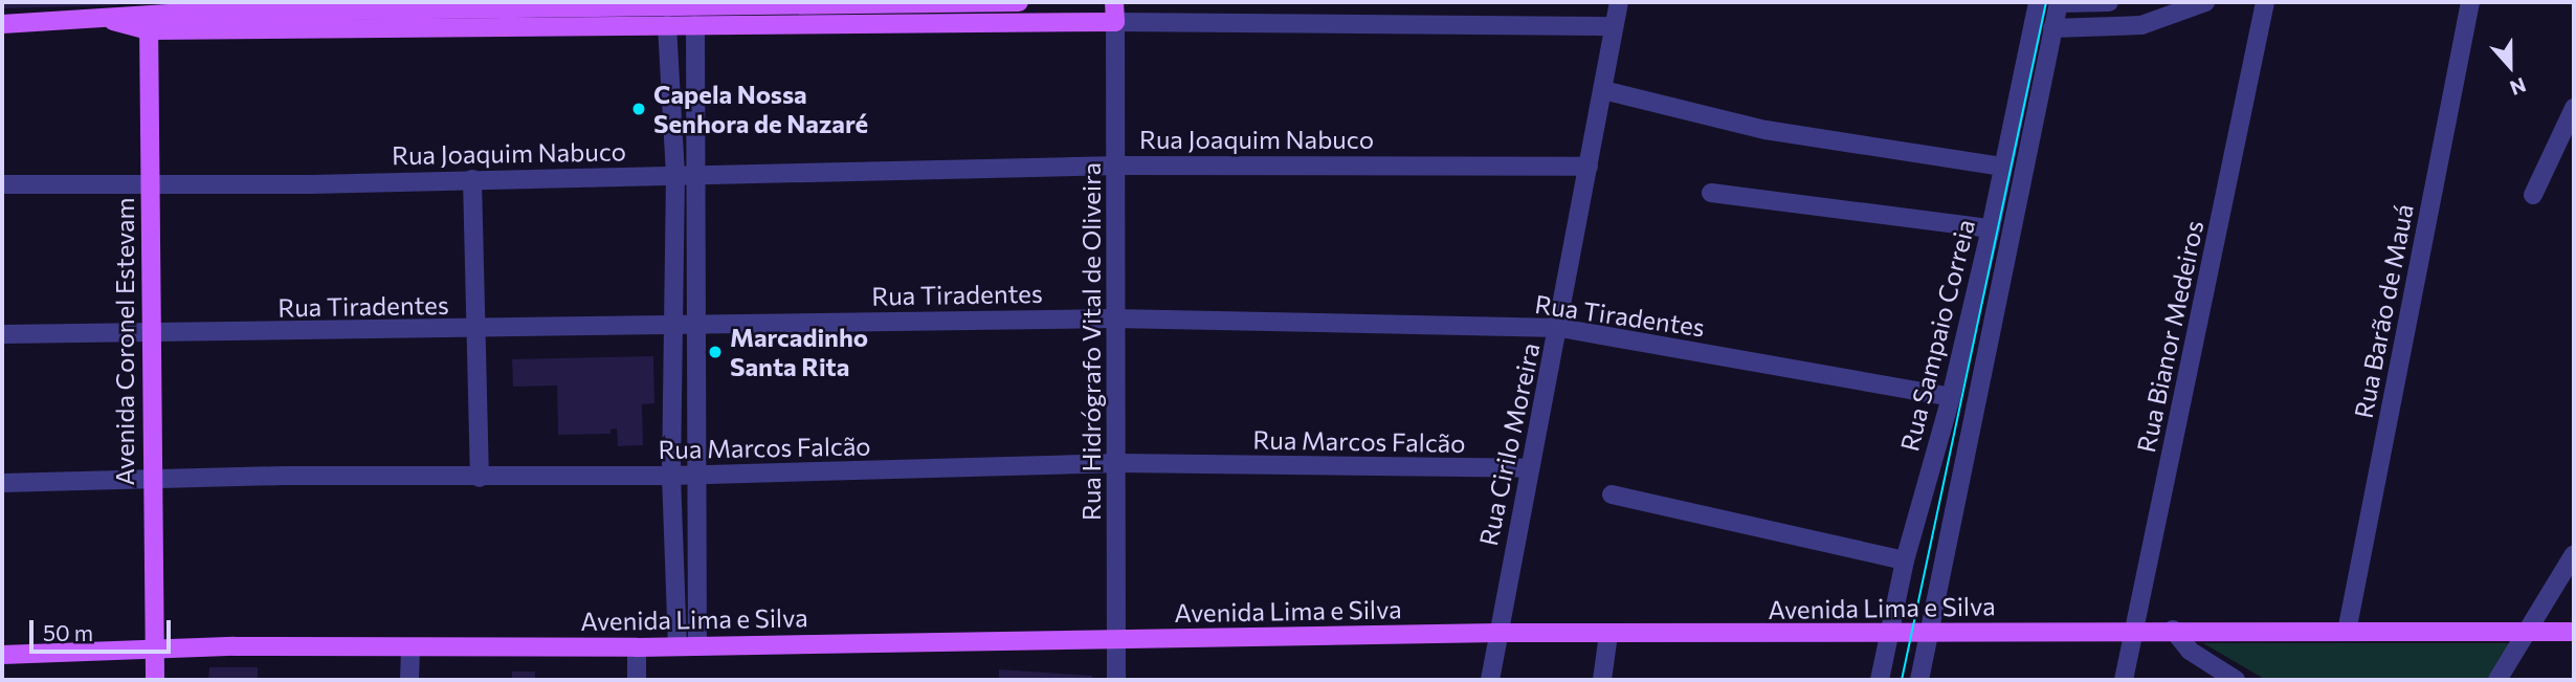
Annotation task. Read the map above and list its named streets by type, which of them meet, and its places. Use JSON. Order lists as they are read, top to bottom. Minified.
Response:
{"streets":{"main road":["Avenida Coronel Estevam","Rua Hidrógrafo Vital de Oliveira","Avenida Lima e Silva"],"street":["Rua Joaquim Nabuco","Rua Tiradentes","Rua Barão de Mauá","Rua Sampaio Correia","Rua Bianor Medeiros","Rua Marcos Falcão","Rua Cirilo Moreira"]},"crossings":[["Rua Joaquim Nabuco","Avenida Coronel Estevam"],["Rua Joaquim Nabuco","Rua Hidrógrafo Vital de Oliveira"],["Rua Joaquim Nabuco","Rua Cirilo Moreira"],["Rua Tiradentes","Rua Sampaio Correia"],["Rua Tiradentes","Avenida Coronel Estevam"],["Rua Tiradentes","Rua Hidrógrafo Vital de Oliveira"],["Rua Tiradentes","Rua Cirilo Moreira"],["Rua Barão de Mauá","Avenida Lima e Silva"],["Rua Sampaio Correia","Avenida Lima e Silva"],["Rua Bianor Medeiros","Avenida Lima e Silva"],["Avenida Coronel Estevam","Rua Marcos Falcão"],["Avenida Coronel Estevam","Avenida Lima e Silva"],["Rua Hidrógrafo Vital de Oliveira","Rua Marcos Falcão"],["Rua Hidrógrafo Vital de Oliveira","Avenida Lima e Silva"],["Rua Marcos Falcão","Rua Cirilo Moreira"],["Rua Cirilo Moreira","Avenida Lima e Silva"]],"places":["Capela Nossa Senhora de Nazaré","Marcadinho Santa Rita"],"scale_bar":"50 m","north":"bottom"}
